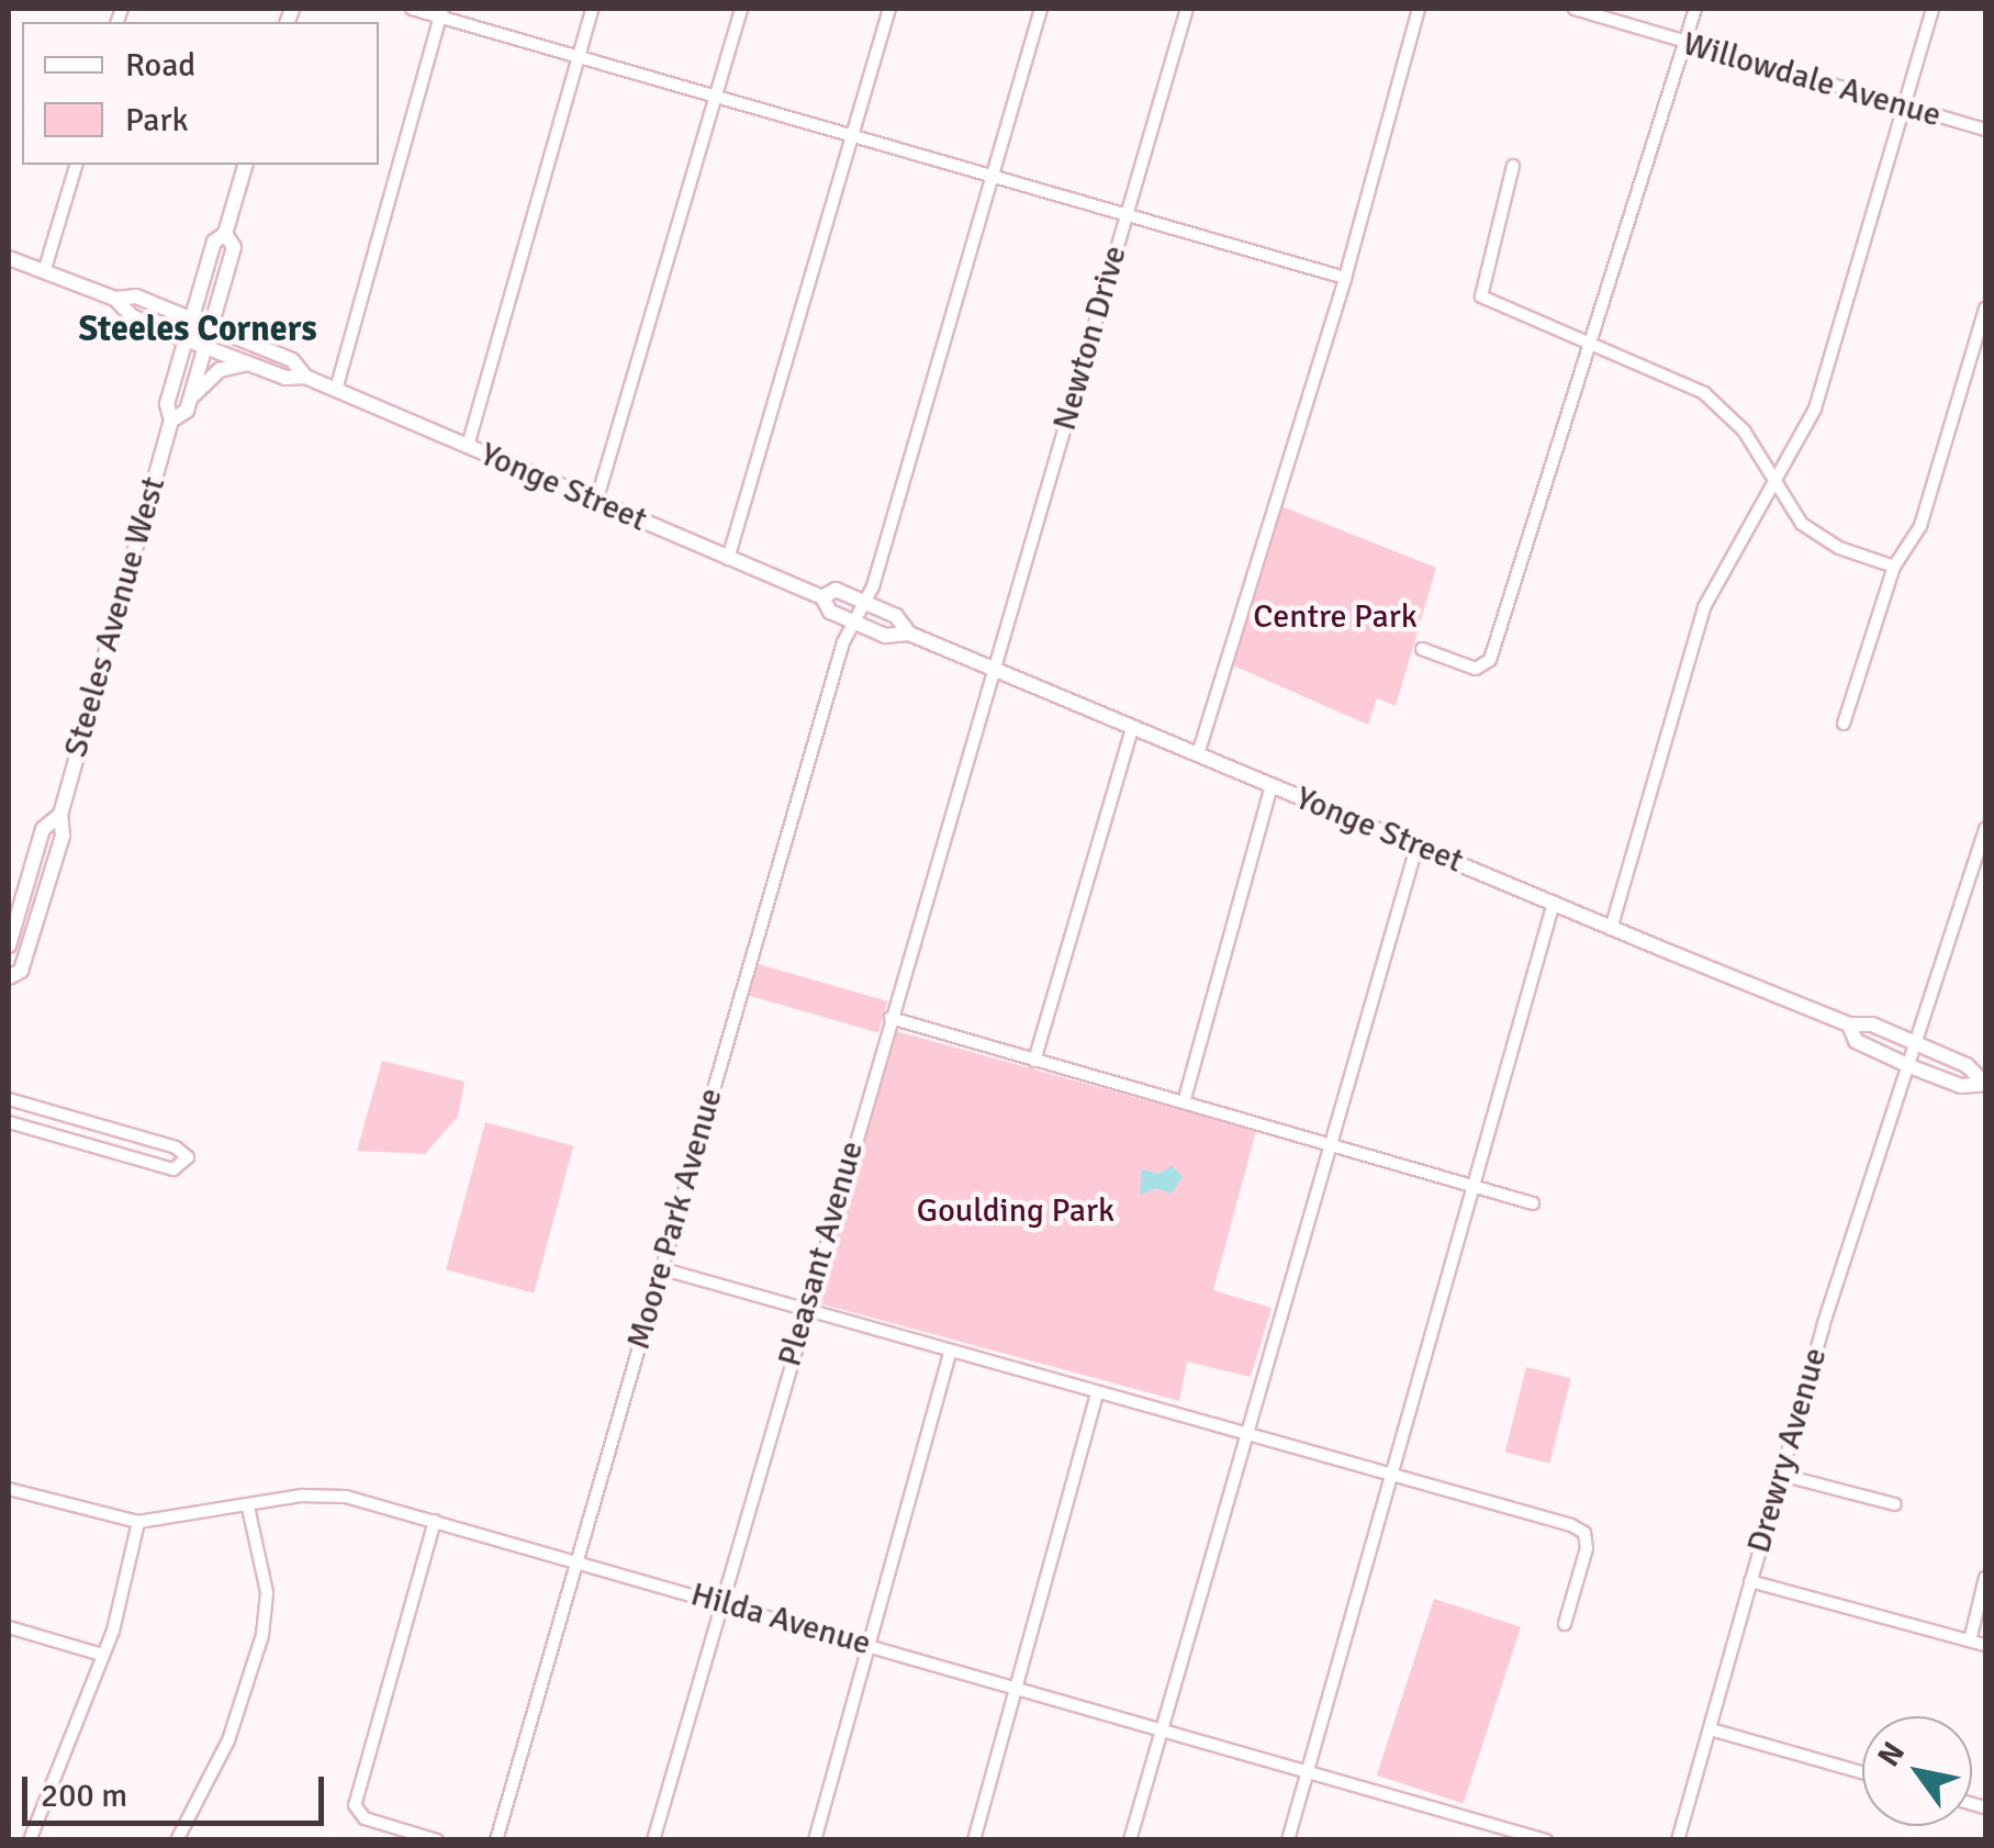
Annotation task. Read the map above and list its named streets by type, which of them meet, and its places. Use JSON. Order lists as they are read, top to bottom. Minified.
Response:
{"streets":{"main road":["Yonge Street","Steeles Avenue West"],"street":["Willowdale Avenue","Newton Drive","Moore Park Avenue","Pleasant Avenue","Drewry Avenue","Hilda Avenue"]},"crossings":[["Newton Drive","Yonge Street"],["Newton Drive","Pleasant Avenue"],["Yonge Street","Steeles Avenue West"],["Yonge Street","Moore Park Avenue"],["Yonge Street","Pleasant Avenue"],["Yonge Street","Drewry Avenue"],["Moore Park Avenue","Hilda Avenue"],["Pleasant Avenue","Hilda Avenue"]],"districts":["Steeles Corners"],"parks":["Centre Park","Goulding Park"],"legend":["Road","Park"],"scale_bar":"200 m","north":"top left"}
